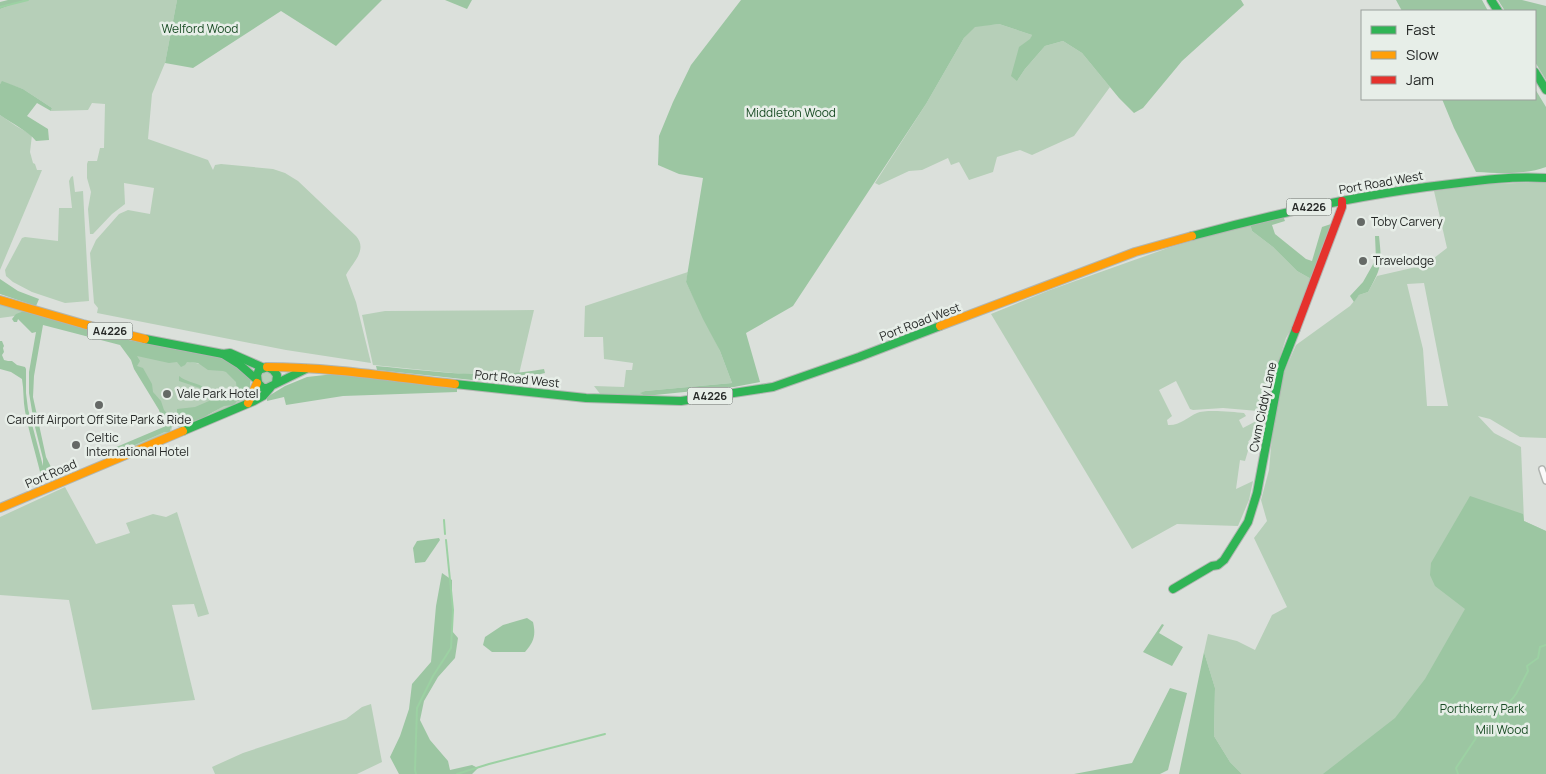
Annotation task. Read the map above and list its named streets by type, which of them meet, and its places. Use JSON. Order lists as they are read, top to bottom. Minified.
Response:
{"streets":{"main road":["Port Road West","A4226","Cwm Ciddy Lane","Port Road"]},"crossings":[["Port Road West","A4226"],["Port Road West","Cwm Ciddy Lane"],["Port Road West","Port Road"],["A4226","Port Road"]],"parks":["Welford Wood","Middleton Wood","Porthkerry Park","Mill Wood"],"places":["Toby Carvery","Travelodge","Vale Park Hotel","Cardiff Airport Off Site Park & Ride","Celtic International Hotel"],"legend":["Fast","Slow","Jam"]}
